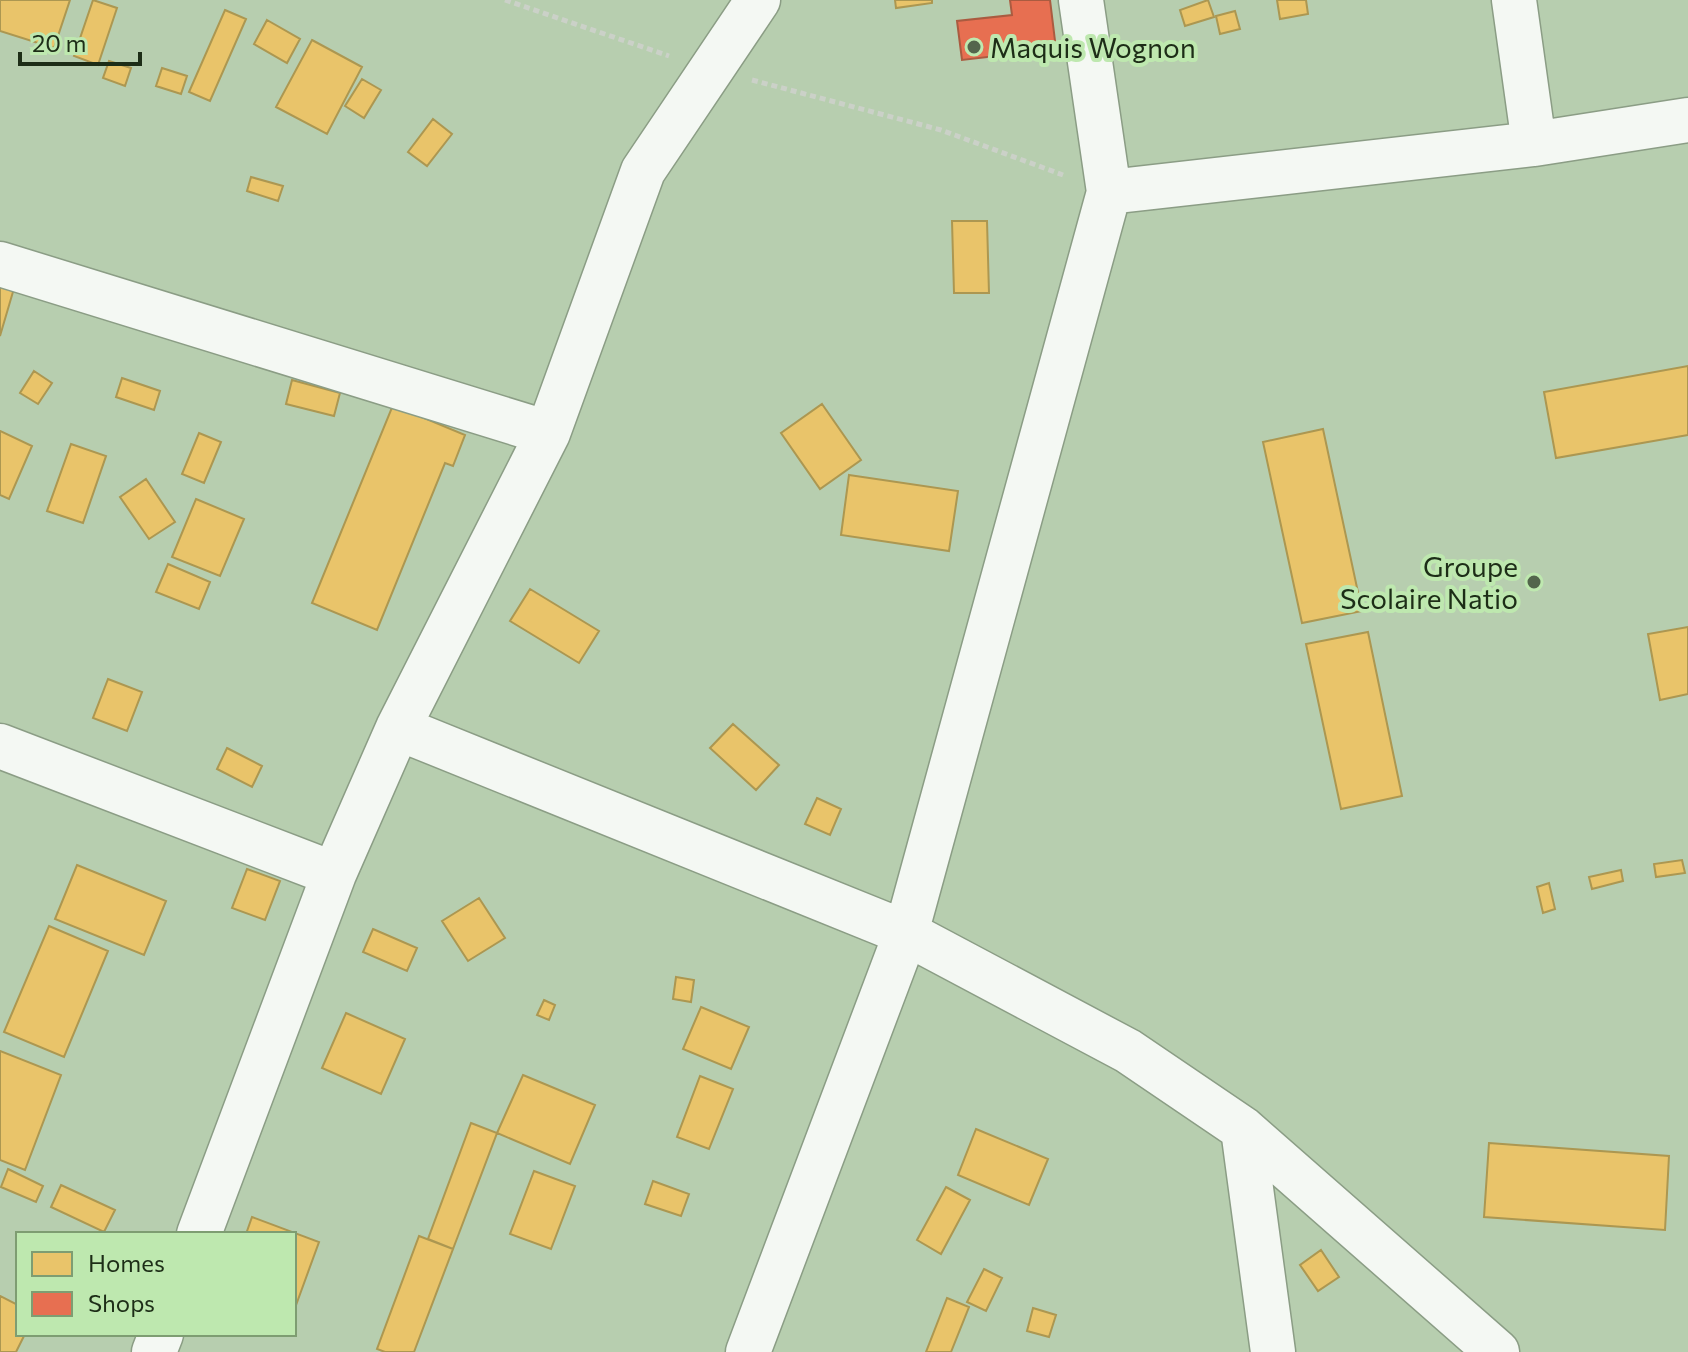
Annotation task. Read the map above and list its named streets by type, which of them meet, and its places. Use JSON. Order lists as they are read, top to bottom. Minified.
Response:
{"places":["Maquis Wognon","Groupe Scolaire Natio"],"legend":["Homes","Shops"],"scale_bar":"20 m"}
